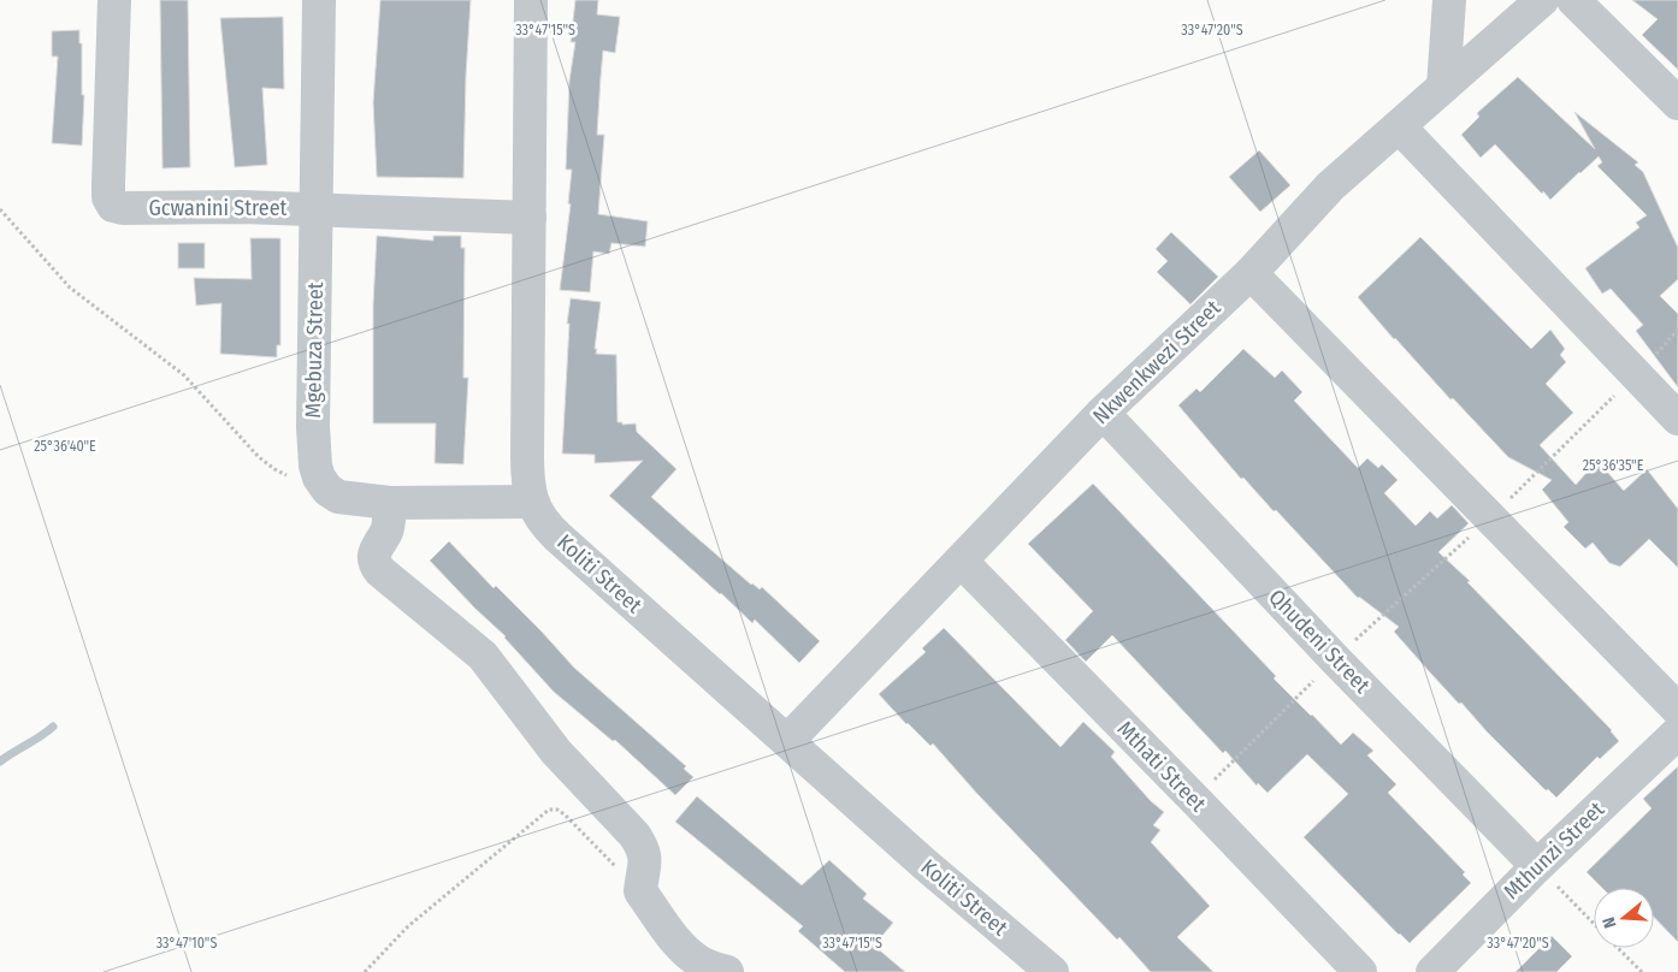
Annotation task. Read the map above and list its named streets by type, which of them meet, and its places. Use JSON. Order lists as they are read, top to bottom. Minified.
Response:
{"streets":{"street":["Gcwanini Street","Mgebuza Street","Nkwenkwezi Street","Koliti Street","Qhudeni Street","Mthati Street","Mthunzi Street"]},"crossings":[["Gcwanini Street","Mgebuza Street"],["Gcwanini Street","Koliti Street"],["Nkwenkwezi Street","Koliti Street"],["Nkwenkwezi Street","Qhudeni Street"],["Nkwenkwezi Street","Mthati Street"],["Qhudeni Street","Mthunzi Street"]],"north":"left","coordinates":["33°47'15\"S","33°47'20\"S","25°36'40\"E","25°36'35\"E","33°47'10\"S"]}
